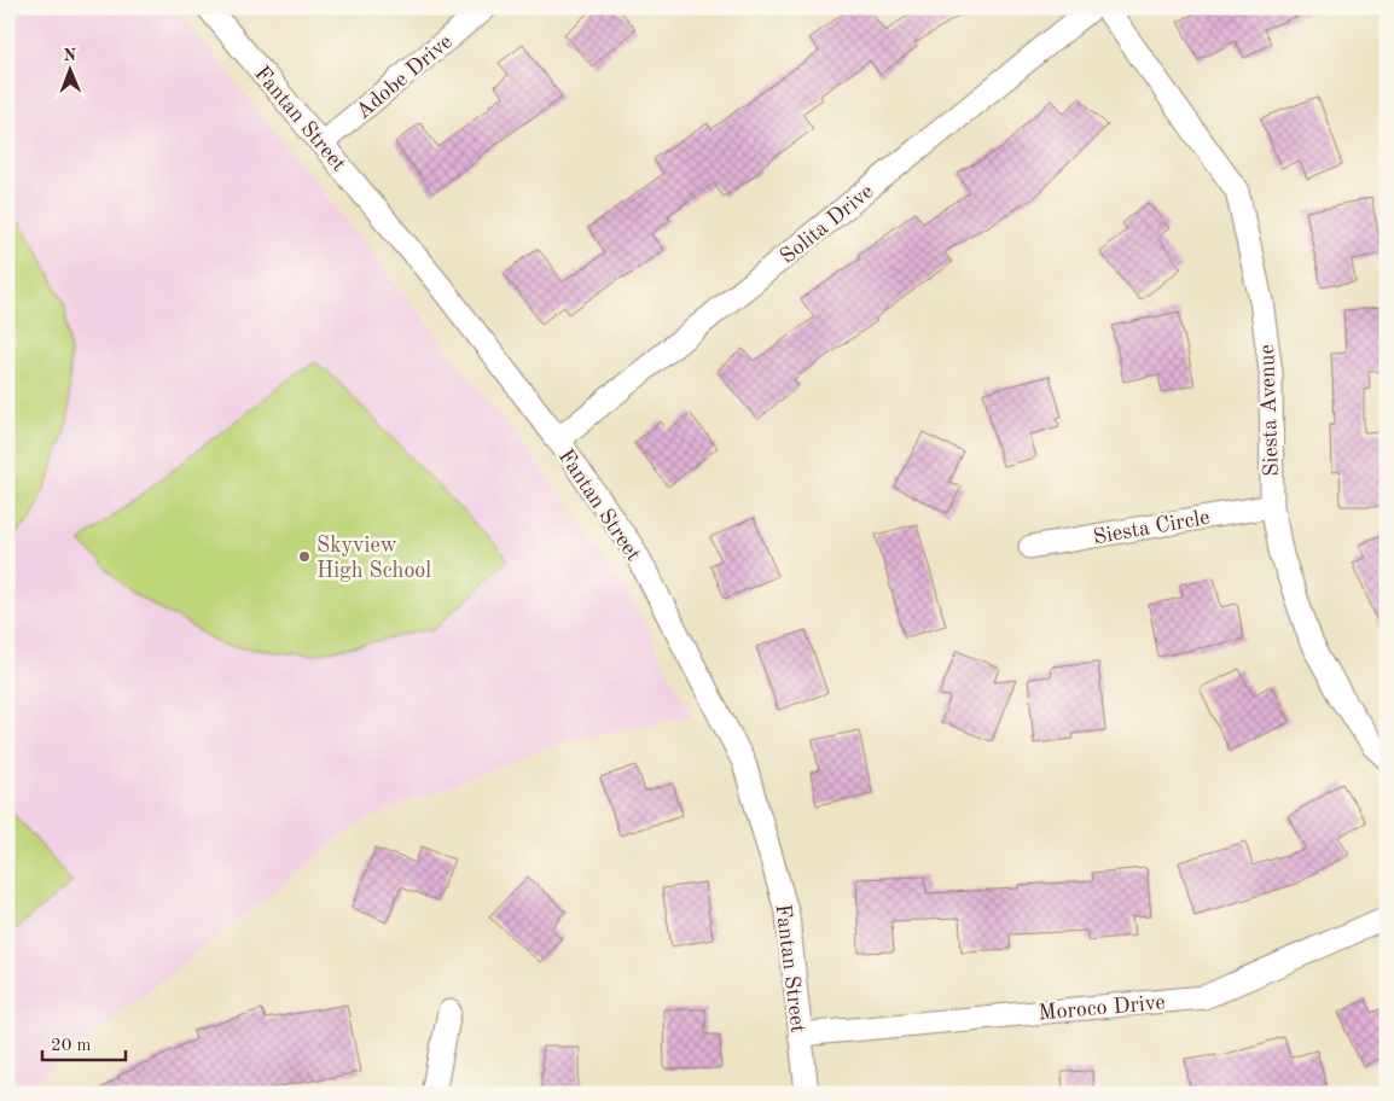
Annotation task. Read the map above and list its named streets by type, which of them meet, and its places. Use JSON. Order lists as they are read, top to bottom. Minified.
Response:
{"streets":{"street":["Adobe Drive","Fantan Street","Solita Drive","Siesta Avenue","Siesta Circle","Moroco Drive"]},"crossings":[["Adobe Drive","Fantan Street"],["Fantan Street","Solita Drive"],["Fantan Street","Moroco Drive"],["Siesta Avenue","Siesta Circle"]],"places":["Skyview High School"],"scale_bar":"20 m","north":"top"}
